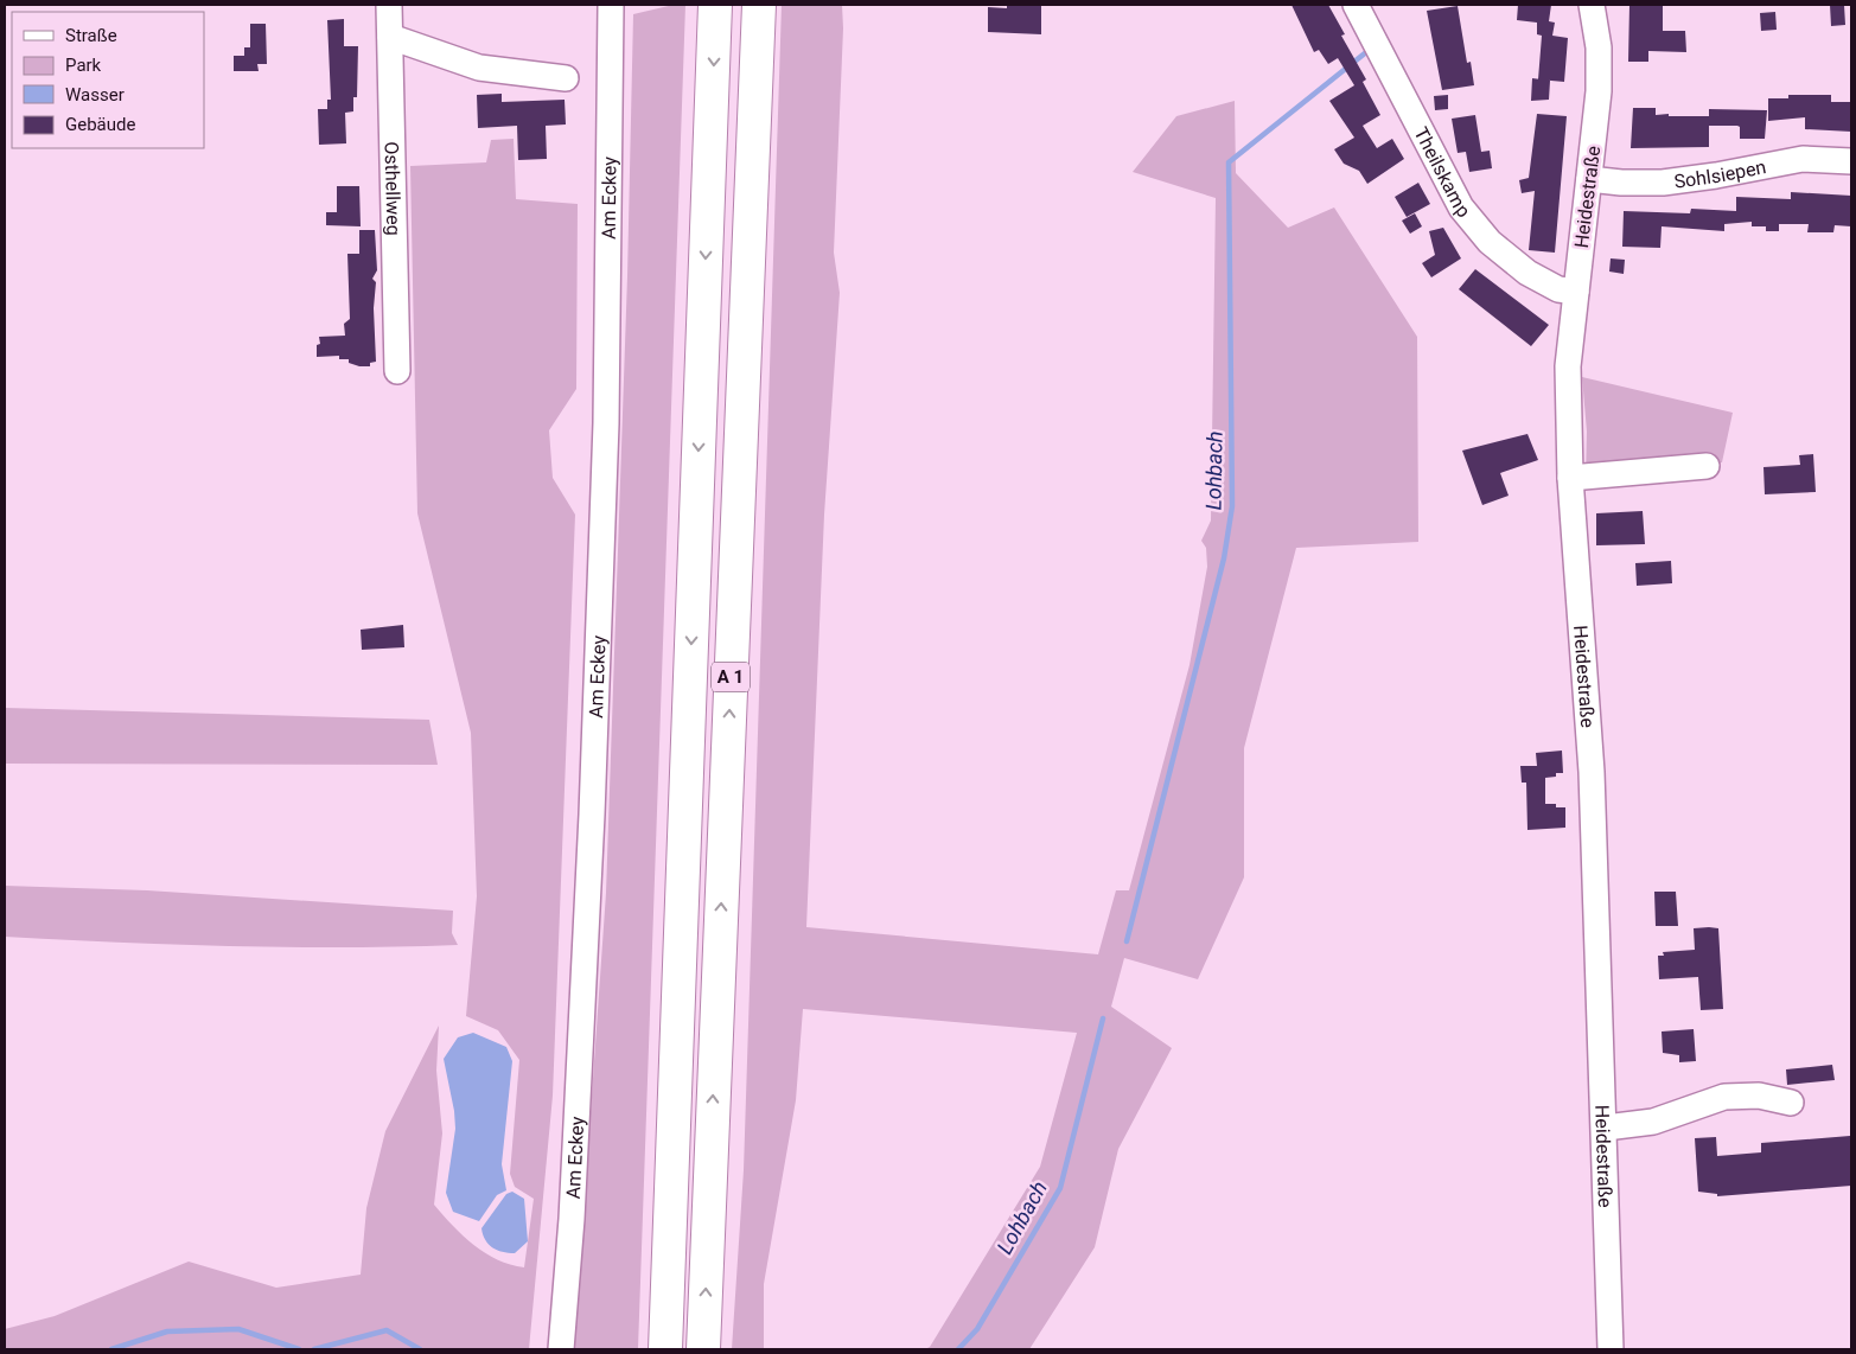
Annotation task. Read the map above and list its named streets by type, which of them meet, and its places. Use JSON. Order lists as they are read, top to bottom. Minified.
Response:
{"streets":{"highway":["A 1"],"street":["Theilskamp","Sohlsiepen","Osthellweg","Heidestraße","Am Eckey"]},"crossings":[["Theilskamp","Heidestraße"],["Sohlsiepen","Heidestraße"]],"water":["Lohbach"],"legend":["Straße","Park","Wasser","Gebäude"]}
